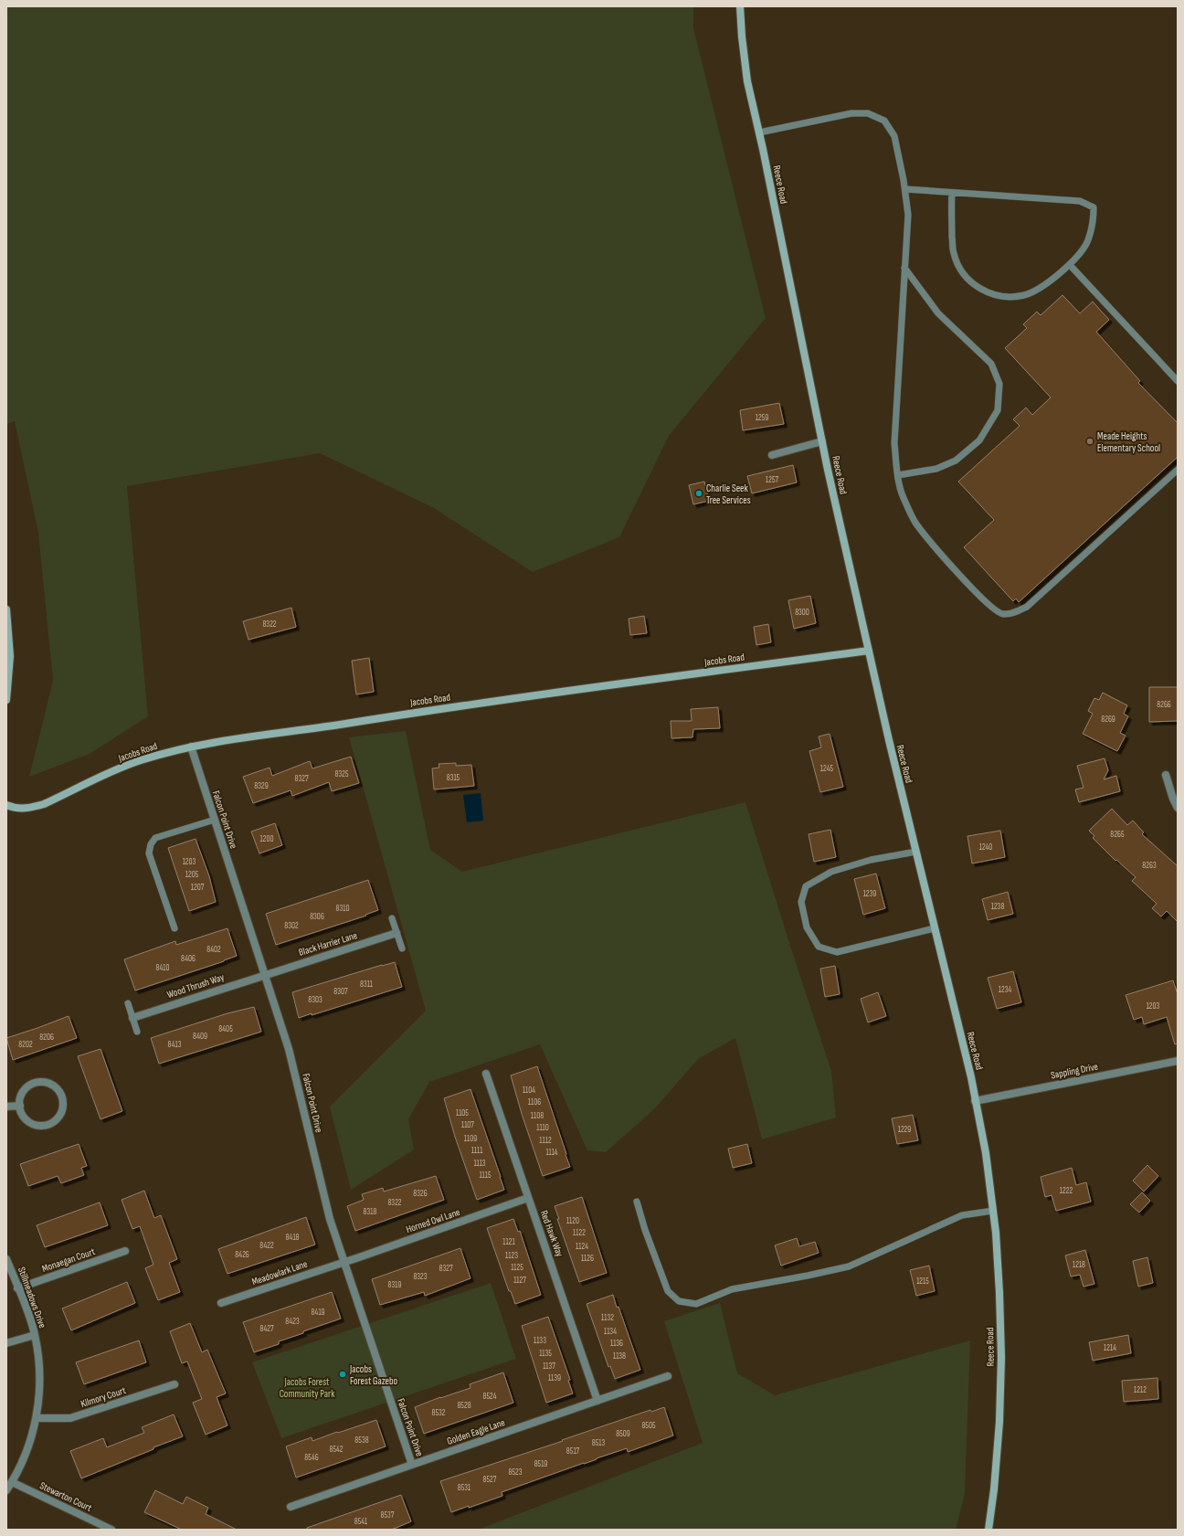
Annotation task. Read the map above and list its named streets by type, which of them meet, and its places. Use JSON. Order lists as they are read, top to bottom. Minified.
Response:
{"streets":{"main road":["Reece Road","Jacobs Road"],"street":["Falcon Point Drive","Black Harrier Lane","Wood Thrush Way","Sappling Drive","Horned Owl Lane","Red Hawk Way","Monaegan Court","Meadowlark Lane","Stillmeadows Drive","Kilmory Court","Golden Eagle Lane","Stewarton Court"]},"crossings":[["Reece Road","Jacobs Road"],["Reece Road","Sappling Drive"],["Jacobs Road","Falcon Point Drive"],["Falcon Point Drive","Black Harrier Lane"],["Falcon Point Drive","Wood Thrush Way"],["Falcon Point Drive","Horned Owl Lane"],["Falcon Point Drive","Meadowlark Lane"],["Falcon Point Drive","Golden Eagle Lane"],["Black Harrier Lane","Wood Thrush Way"],["Horned Owl Lane","Red Hawk Way"],["Horned Owl Lane","Meadowlark Lane"],["Red Hawk Way","Golden Eagle Lane"],["Monaegan Court","Stillmeadows Drive"],["Stillmeadows Drive","Kilmory Court"],["Stillmeadows Drive","Stewarton Court"]],"parks":["Jacobs Forest Community Park"],"places":["Meade Heights Elementary School","Charlie Seek Tree Services","Jacobs Forest Gazebo"],"house_numbers":["1259","1257","8300","8322","8266","8269","1245","8325","8315","8327","8329","8265","1200","1240","1203","8263","1205","1207","1239","1238","8310","8306","8302","8402","8406","8410","8311","1234","8307","8303","1203","8405","8409","8206","8202","8413","1104","1106","1105","1108","1107","1110","1229","1109","1112","1111","1114","1113","1115","1222","8326","8322","8318","1120","1122","8418","1121","8422","1124","8426","1123","1126","1218","1125","8327","8323","1127","1215","8319","8419","1132","8423","8427","1134","1133","1136","1214","1135","1138","1137","1139","1212","8524","8528","8532","8505","8509","8538","8513","8542","8517","8546","8519","8523","8527","8531","8537","8541"]}
